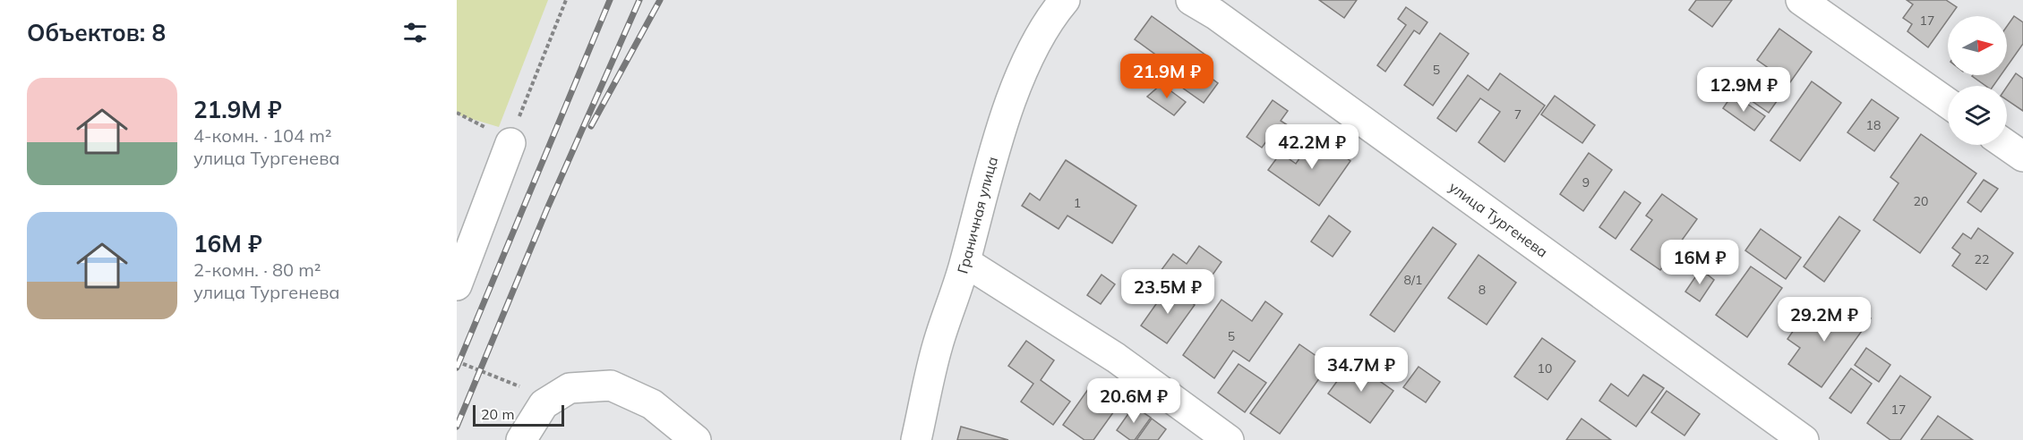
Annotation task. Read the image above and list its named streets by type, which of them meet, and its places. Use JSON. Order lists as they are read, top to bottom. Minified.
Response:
{"streets":{"street":["Граничная улица","улица Тургенева"]},"house_numbers":["17","5","7","18","9","20","1","22","8/1","8","5","10","17"],"scale_bar":"20 m","north":"right","page":{"heading":"Объектов: 8","price":["21.9M ₽","12.9M ₽","42.2M ₽","16M ₽","23.5M ₽","29.2M ₽","34.7M ₽","20.6M ₽"],"list":[{"name":"21.9M ₽","note":"4-комн. · 104 m² · улица Тургенева"},{"name":"16M ₽","note":"2-комн. · 80 m² · улица Тургенева"}],"scale":"20 m"}}
